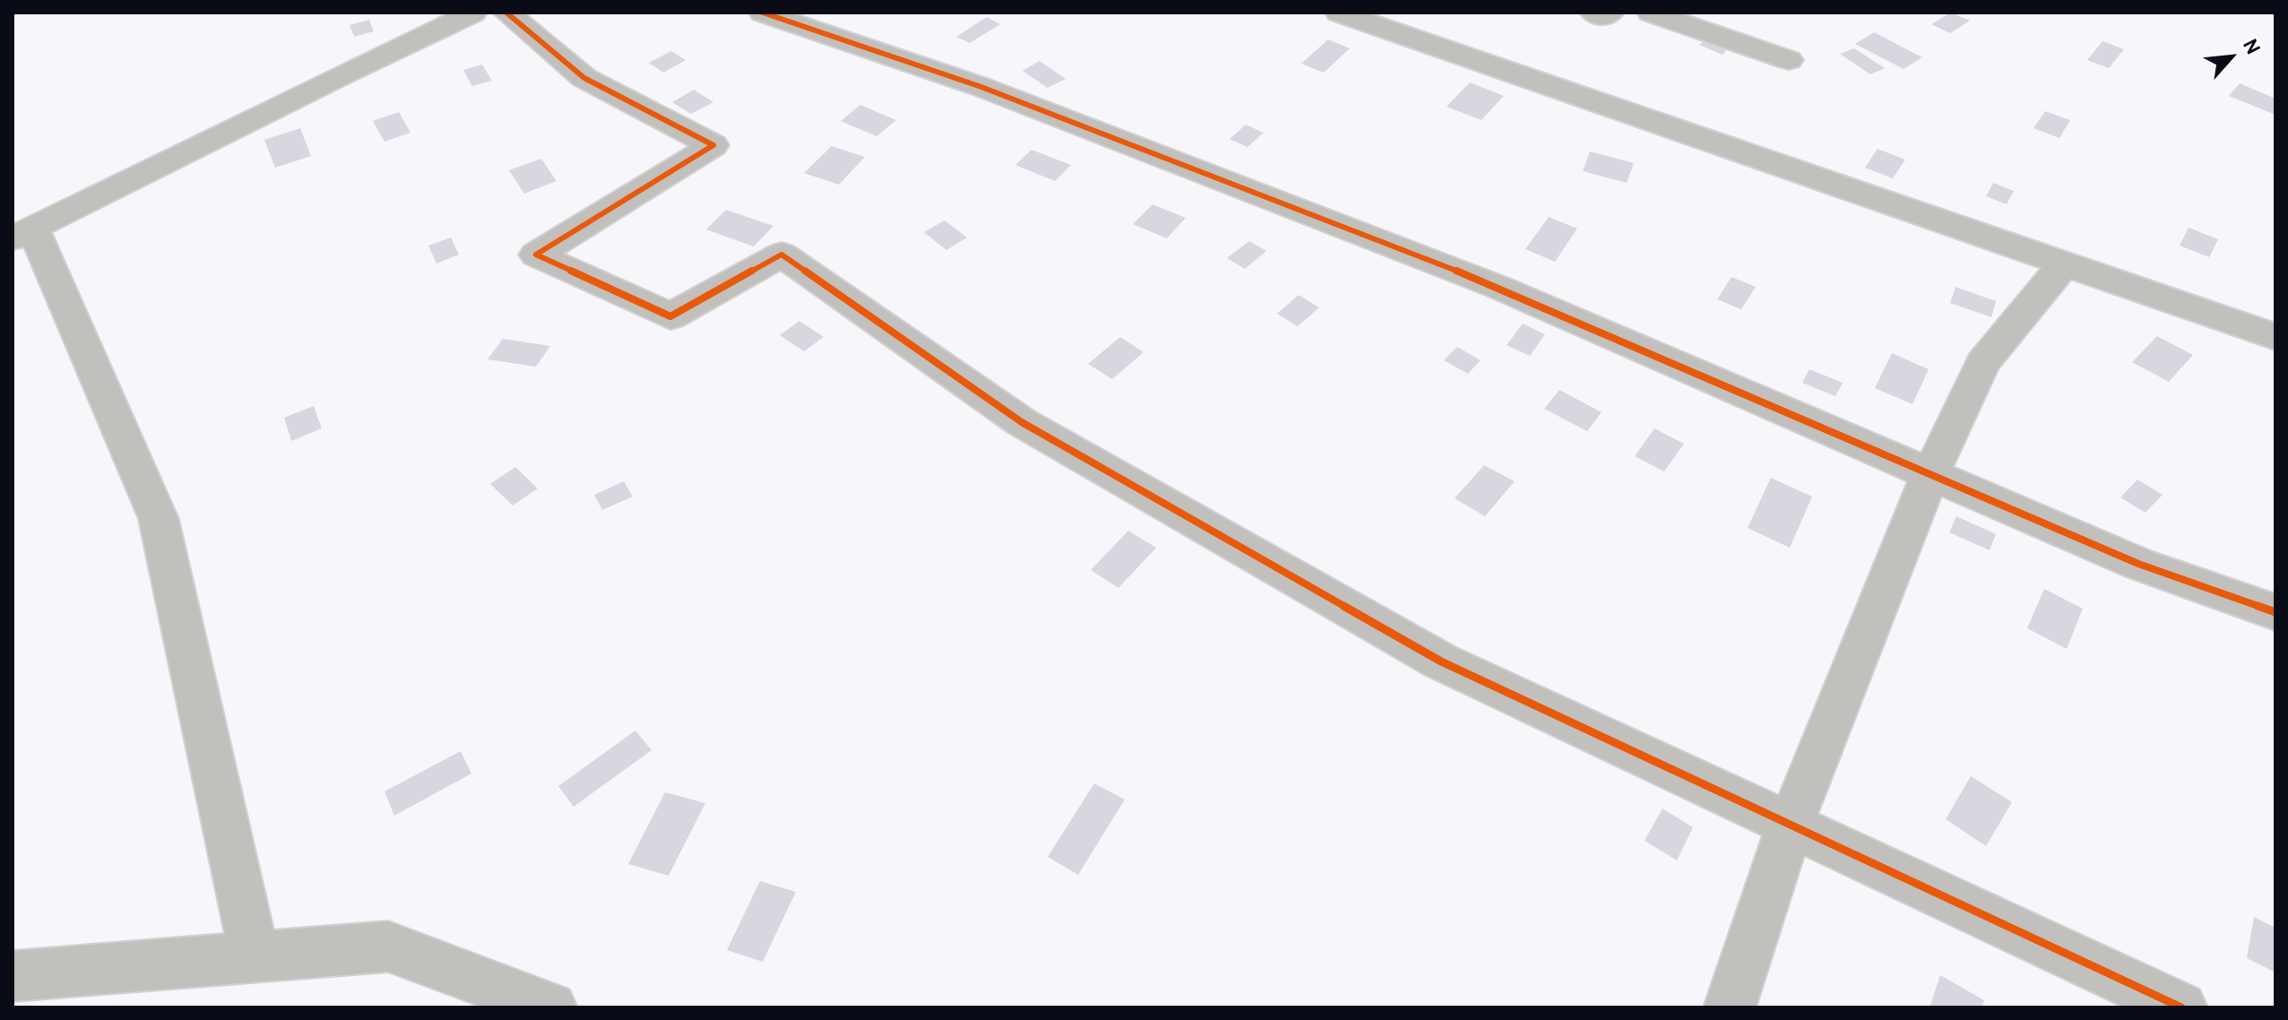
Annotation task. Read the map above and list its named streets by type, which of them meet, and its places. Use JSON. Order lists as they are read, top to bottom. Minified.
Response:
{"north":"top right"}
